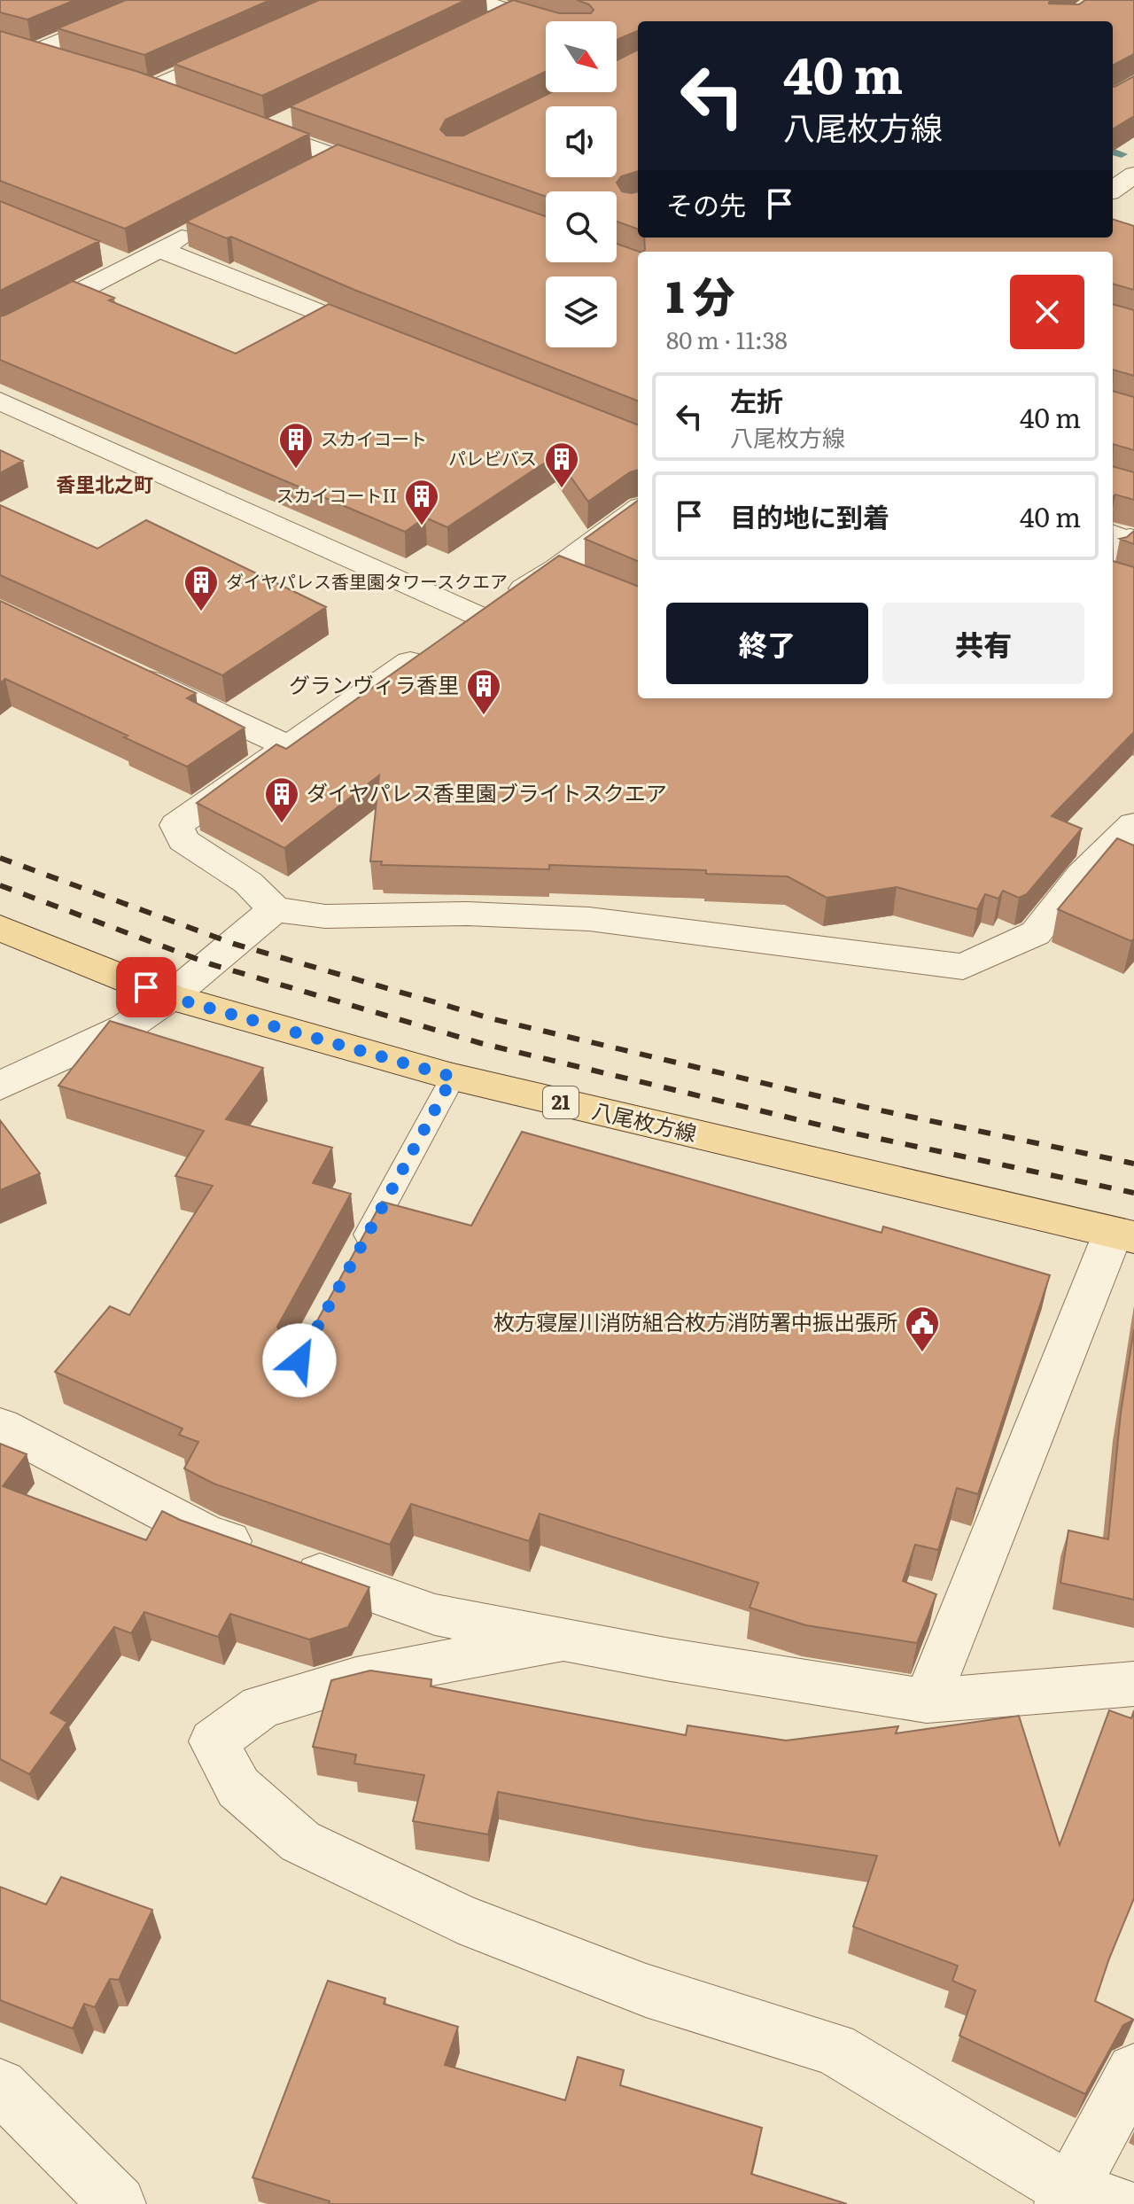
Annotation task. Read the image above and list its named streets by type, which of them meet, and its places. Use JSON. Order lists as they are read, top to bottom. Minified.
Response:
{"streets":{"main road":["21","八尾枚方線"]},"districts":["香里北之町"],"places":{"building":["スカイコート","パレビバス","スカイコートII","ダイヤパレス香里園タワースクエア","グランヴィラ香里","ダイヤパレス香里園ブライトスクエア"],"public building":["枚方寝屋川消防組合枚方消防署中振出張所"]},"north":"bottom right","page":{"turn":["40 m","八尾枚方線"],"then":"その先","heading":["1 分","80 m · 11:38"],"list":[{"name":"左折","note":"八尾枚方線","value":"40 m"},{"name":"目的地に到着","value":"40 m"}],"buttons":["終了","共有"]}}
